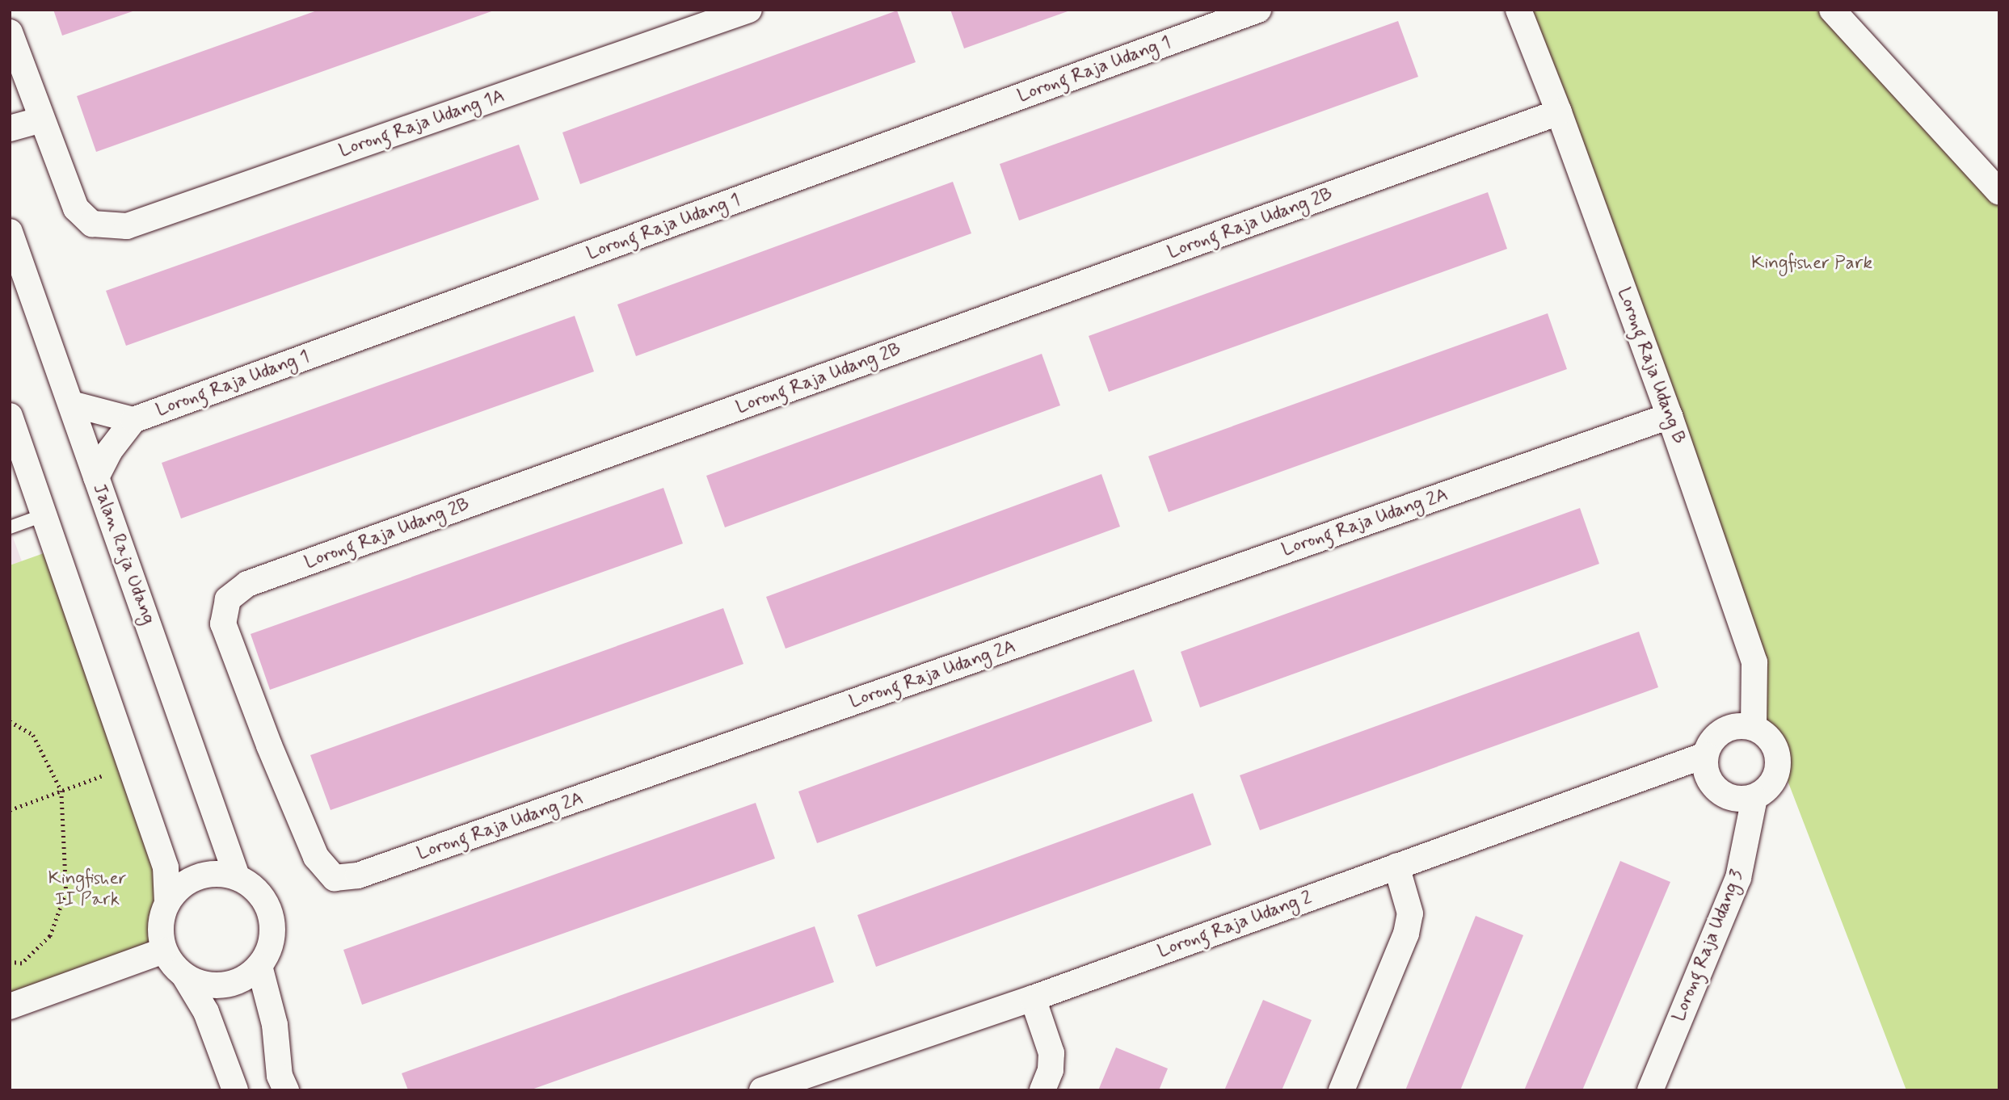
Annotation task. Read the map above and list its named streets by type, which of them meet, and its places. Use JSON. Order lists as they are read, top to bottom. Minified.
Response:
{"streets":{"street":["Lorong Raja Udang 1","Lorong Raja Udang 1A","Lorong Raja Udang 2B","Lorong Raja Udang B","Lorong Raja Udang 2A","Jalan Raja Udang","Lorong Raja Udang 2","Lorong Raja Udang 3"]},"crossings":[["Lorong Raja Udang 1","Jalan Raja Udang"],["Lorong Raja Udang 2B","Lorong Raja Udang B"],["Lorong Raja Udang 2B","Lorong Raja Udang 2A"],["Lorong Raja Udang B","Lorong Raja Udang 2A"],["Lorong Raja Udang B","Lorong Raja Udang 2"],["Lorong Raja Udang B","Lorong Raja Udang 3"],["Lorong Raja Udang 2","Lorong Raja Udang 3"]],"parks":["Kingfisher Park","Kingfisher II Park"]}
